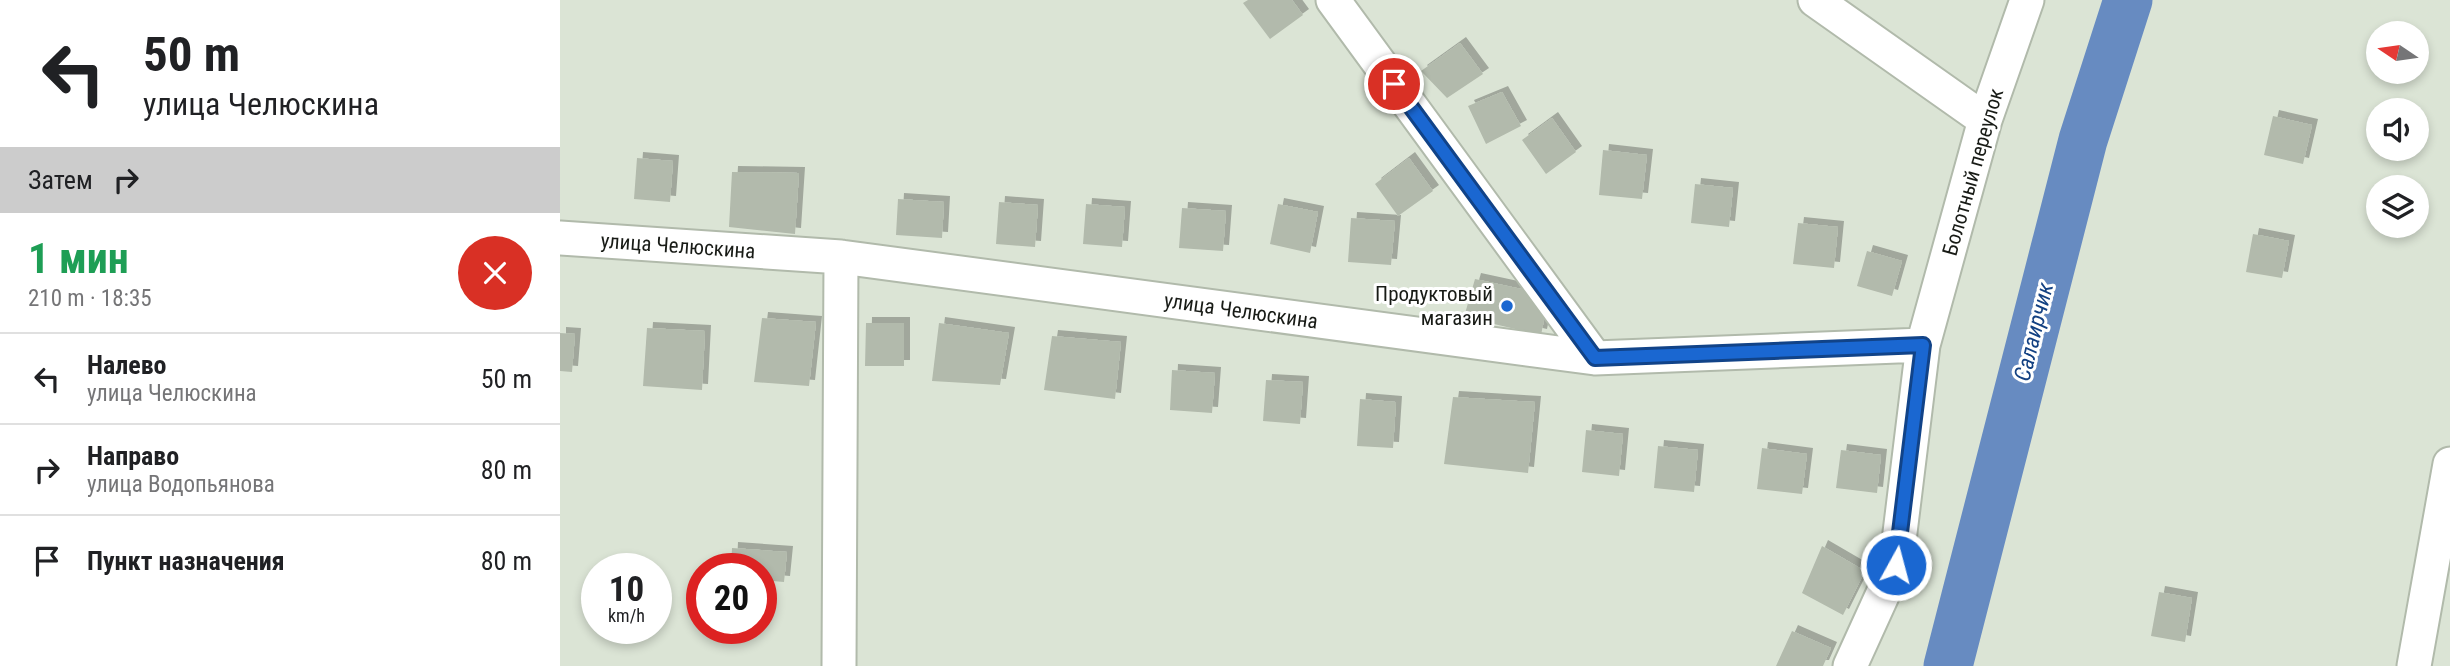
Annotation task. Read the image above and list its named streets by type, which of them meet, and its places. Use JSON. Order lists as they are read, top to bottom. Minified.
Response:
{"streets":{"lane":["Болотный переулок","улица Челюскина"]},"crossings":[["Болотный переулок","улица Челюскина"]],"water":["Салаирчик"],"places":["Продуктовый магазин"],"north":"left","page":{"turn":["50 m","улица Челюскина"],"then":"Затем","heading":["1 мин","210 m · 18:35"],"list":[{"name":"Налево","note":"улица Челюскина","value":"50 m"},{"name":"Направо","note":"улица Водопьянова","value":"80 m"},{"name":"Пункт назначения","value":"80 m"}],"speed":"10 km/h","limit":"20"}}
